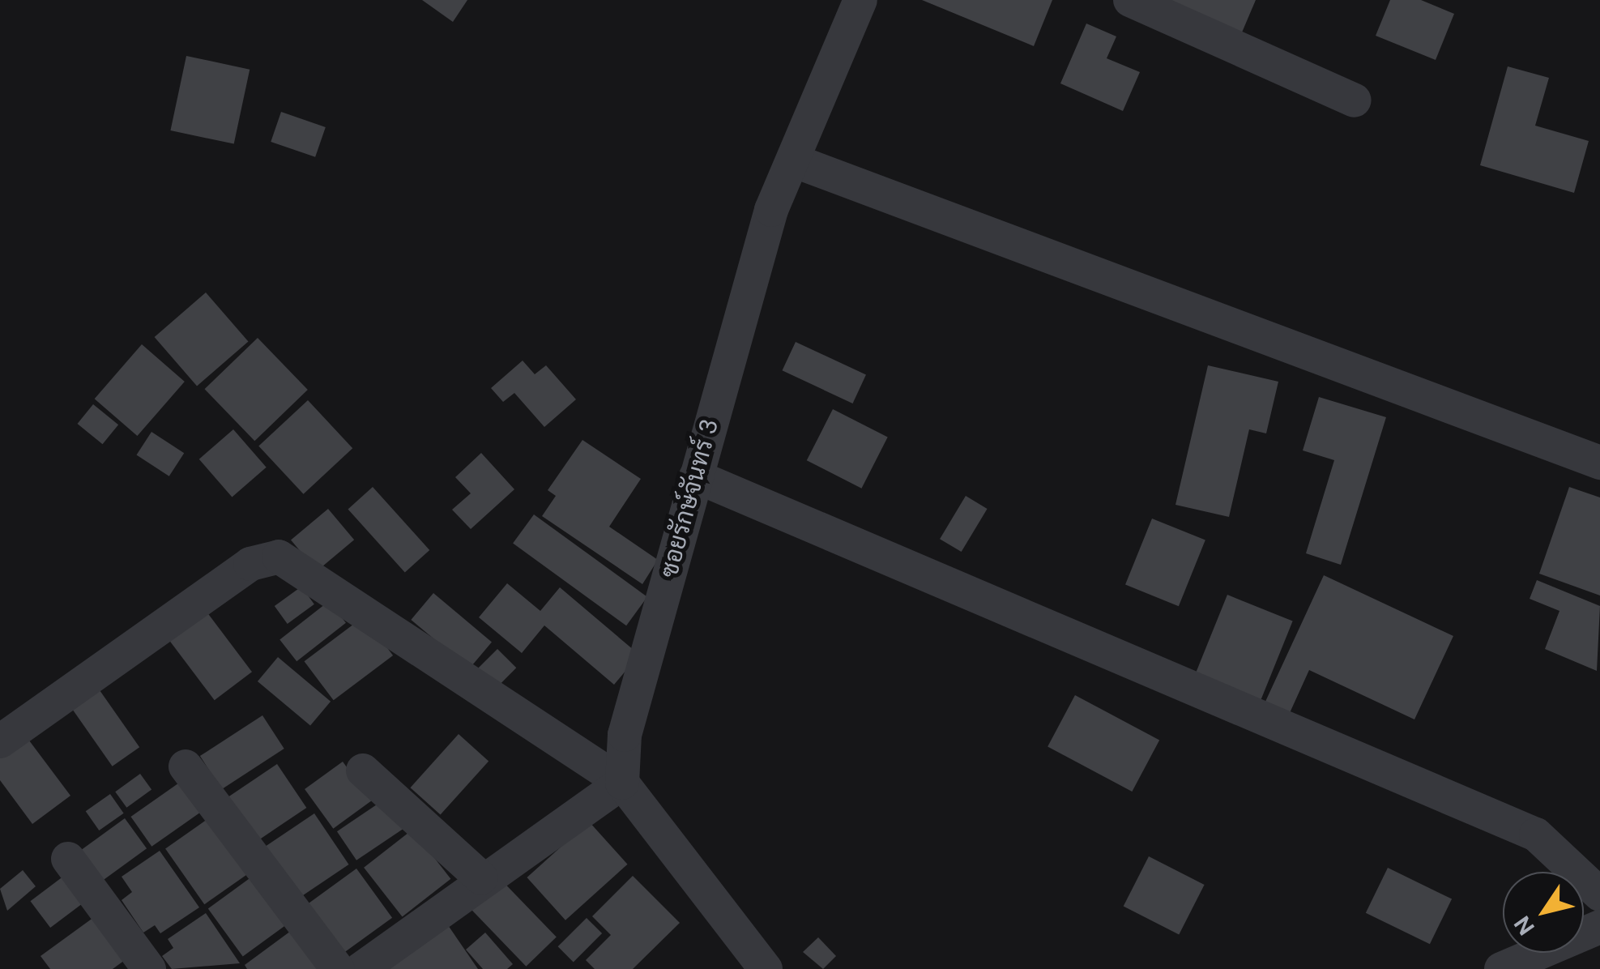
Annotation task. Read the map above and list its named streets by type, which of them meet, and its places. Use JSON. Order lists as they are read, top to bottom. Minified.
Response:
{"streets":{"street":["ซอยรักษ์จันทร์ 3"]},"north":"bottom left"}
